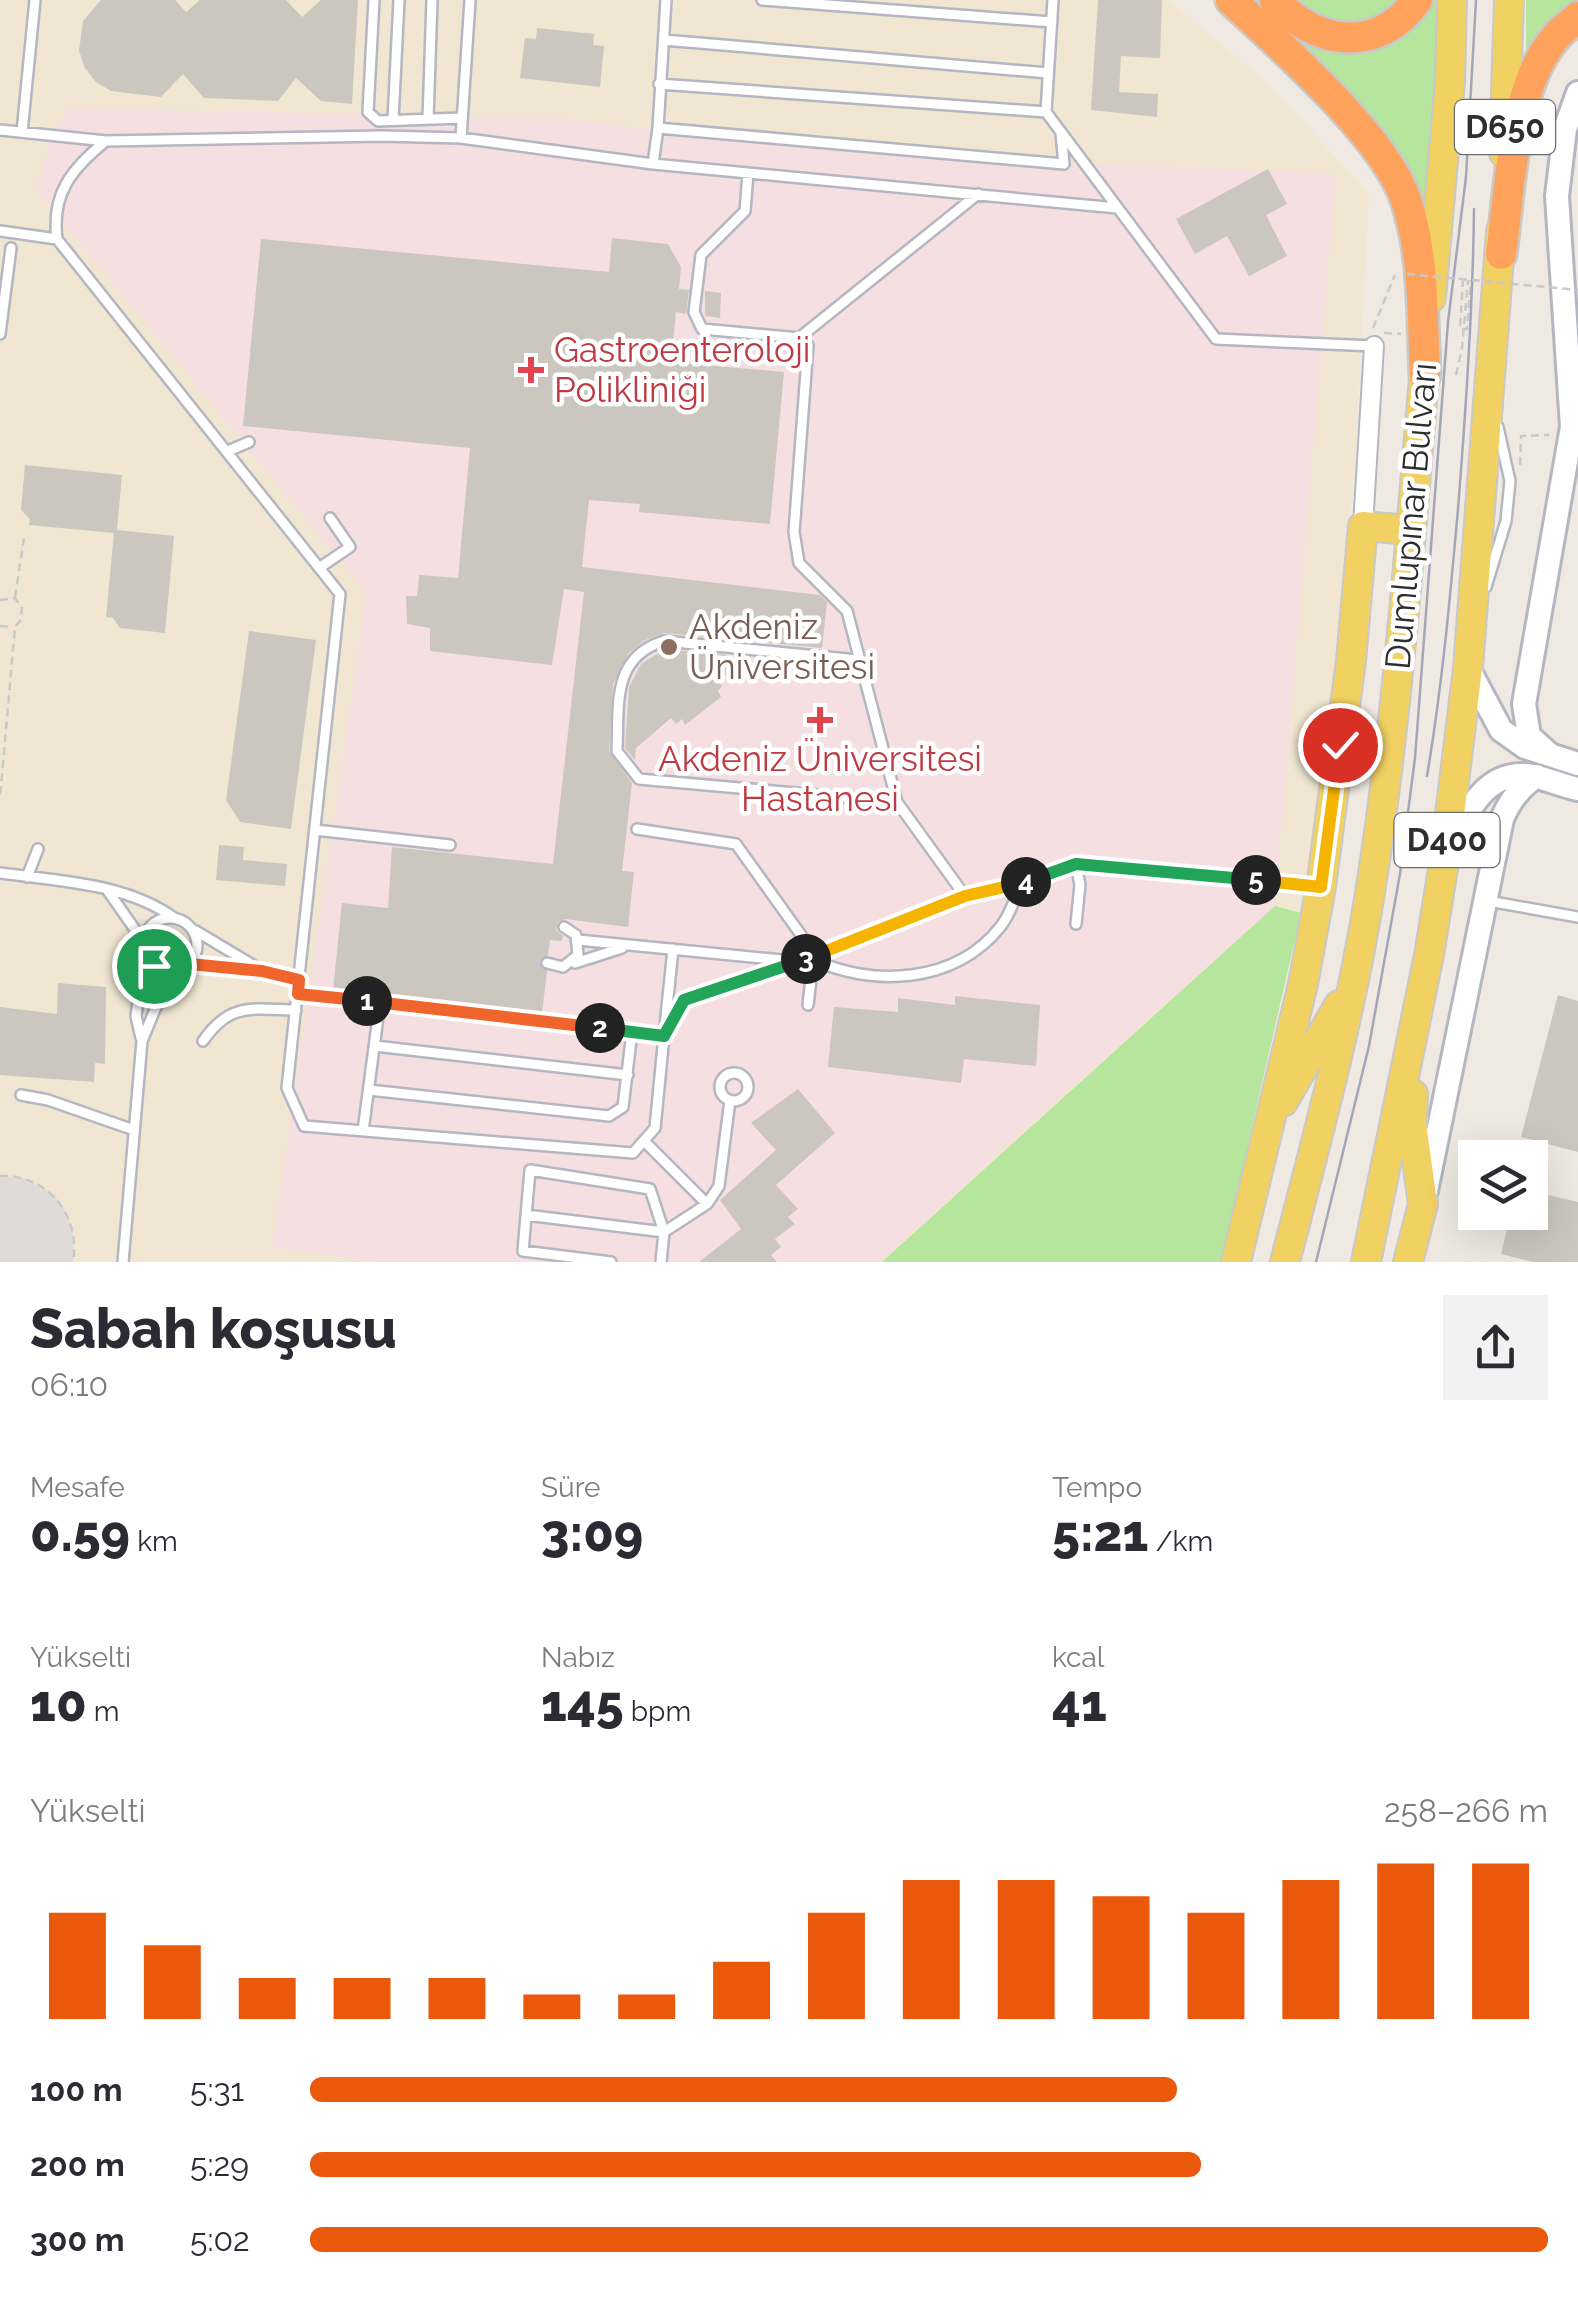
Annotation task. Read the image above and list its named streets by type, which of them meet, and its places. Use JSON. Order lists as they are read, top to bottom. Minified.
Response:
{"streets":{"highway":["D400"],"main road":["D650","Dumlupınar Bulvarı"]},"crossings":[["Dumlupınar Bulvarı","D400"]],"places":{"health":["Gastroenteroloji Polikliniği","Akdeniz Üniversitesi Hastanesi"],"other":["Akdeniz Üniversitesi"]},"page":{"pins":["5","4","3","1","2"],"heading":["Sabah koşusu","06:10"],"stats":[["Mesafe","0.59 km"],["Süre","3:09"],["Tempo","5:21 /km"],["Yükselti","10 m"],["Nabız","145 bpm"],["kcal","41"]],"chart":["Yükselti","258–266 m"],"list":[{"name":"100 m","note":"5:31"},{"name":"200 m","note":"5:29"},{"name":"300 m","note":"5:02"}]}}
